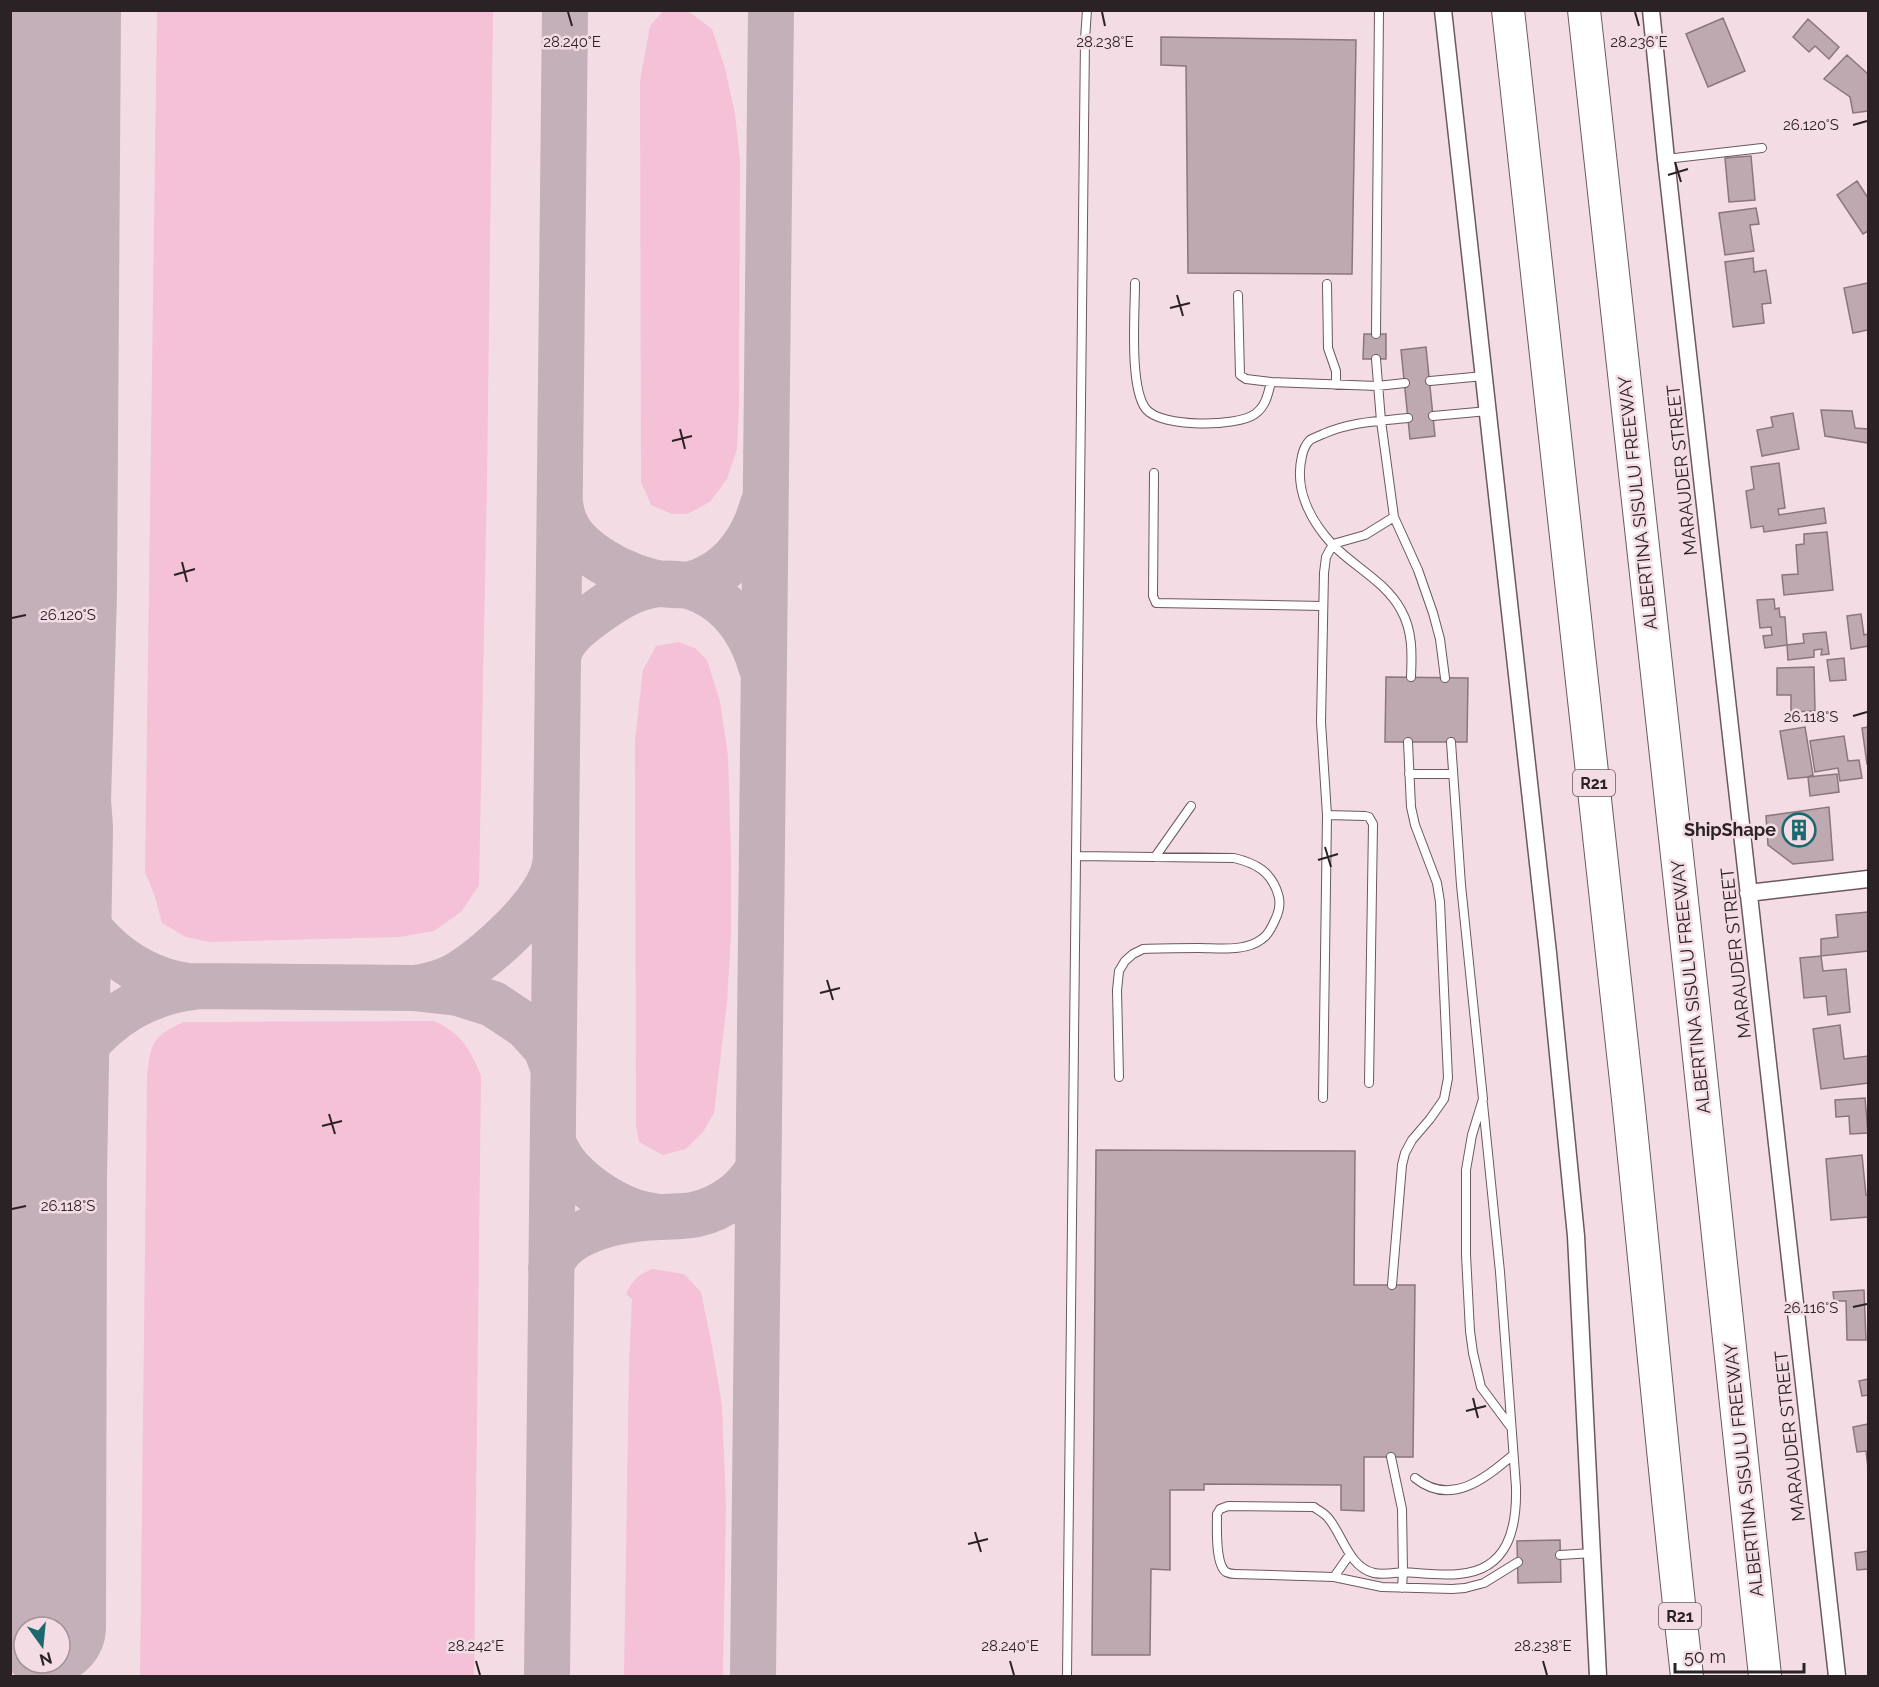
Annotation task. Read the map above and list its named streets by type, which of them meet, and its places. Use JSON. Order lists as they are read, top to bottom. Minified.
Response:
{"streets":{"highway":["ALBERTINA SISULU FREEWAY","R21"],"street":["MARAUDER STREET"]},"places":{"building":["ShipShape"]},"scale_bar":"50 m","north":"bottom","coordinates":["28.240°E","28.238°E","28.236°E","26.120°S","26.118°S","26.116°S","28.242°E"]}
